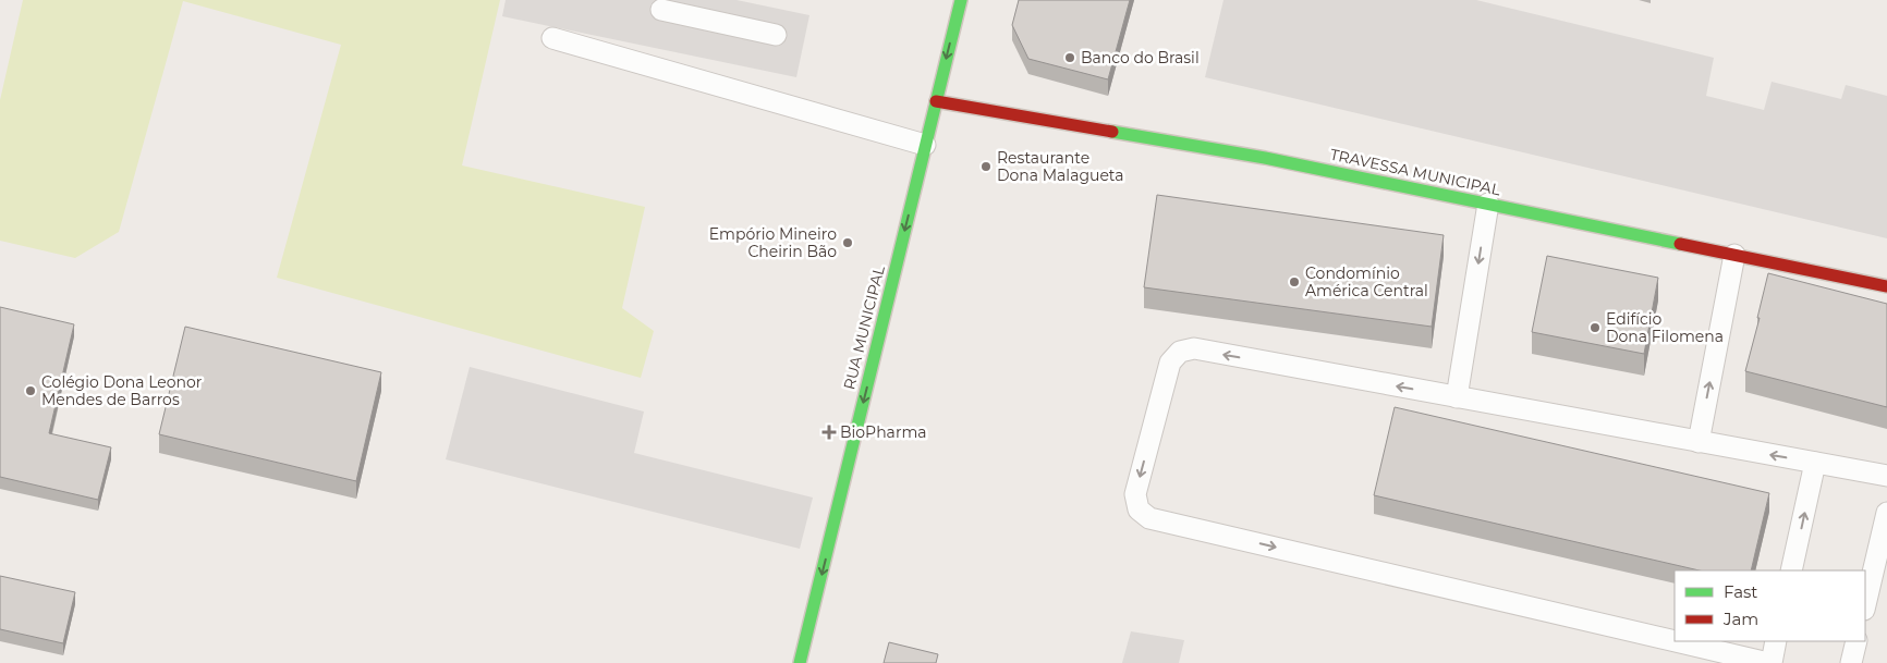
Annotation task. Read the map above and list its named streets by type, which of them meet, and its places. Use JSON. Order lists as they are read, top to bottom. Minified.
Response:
{"streets":{"street":["TRAVESSA MUNICIPAL","RUA MUNICIPAL"]},"crossings":[["TRAVESSA MUNICIPAL","RUA MUNICIPAL"]],"one_way":["RUA MUNICIPAL"],"places":{"other":["Banco do Brasil","Restaurante Dona Malagueta","Empório Mineiro Cheirin Bão","Condomínio América Central","Edifício Dona Filomena","Colégio Dona Leonor Mendes de Barros"],"health":["BioPharma"]},"legend":["Fast","Jam"]}
